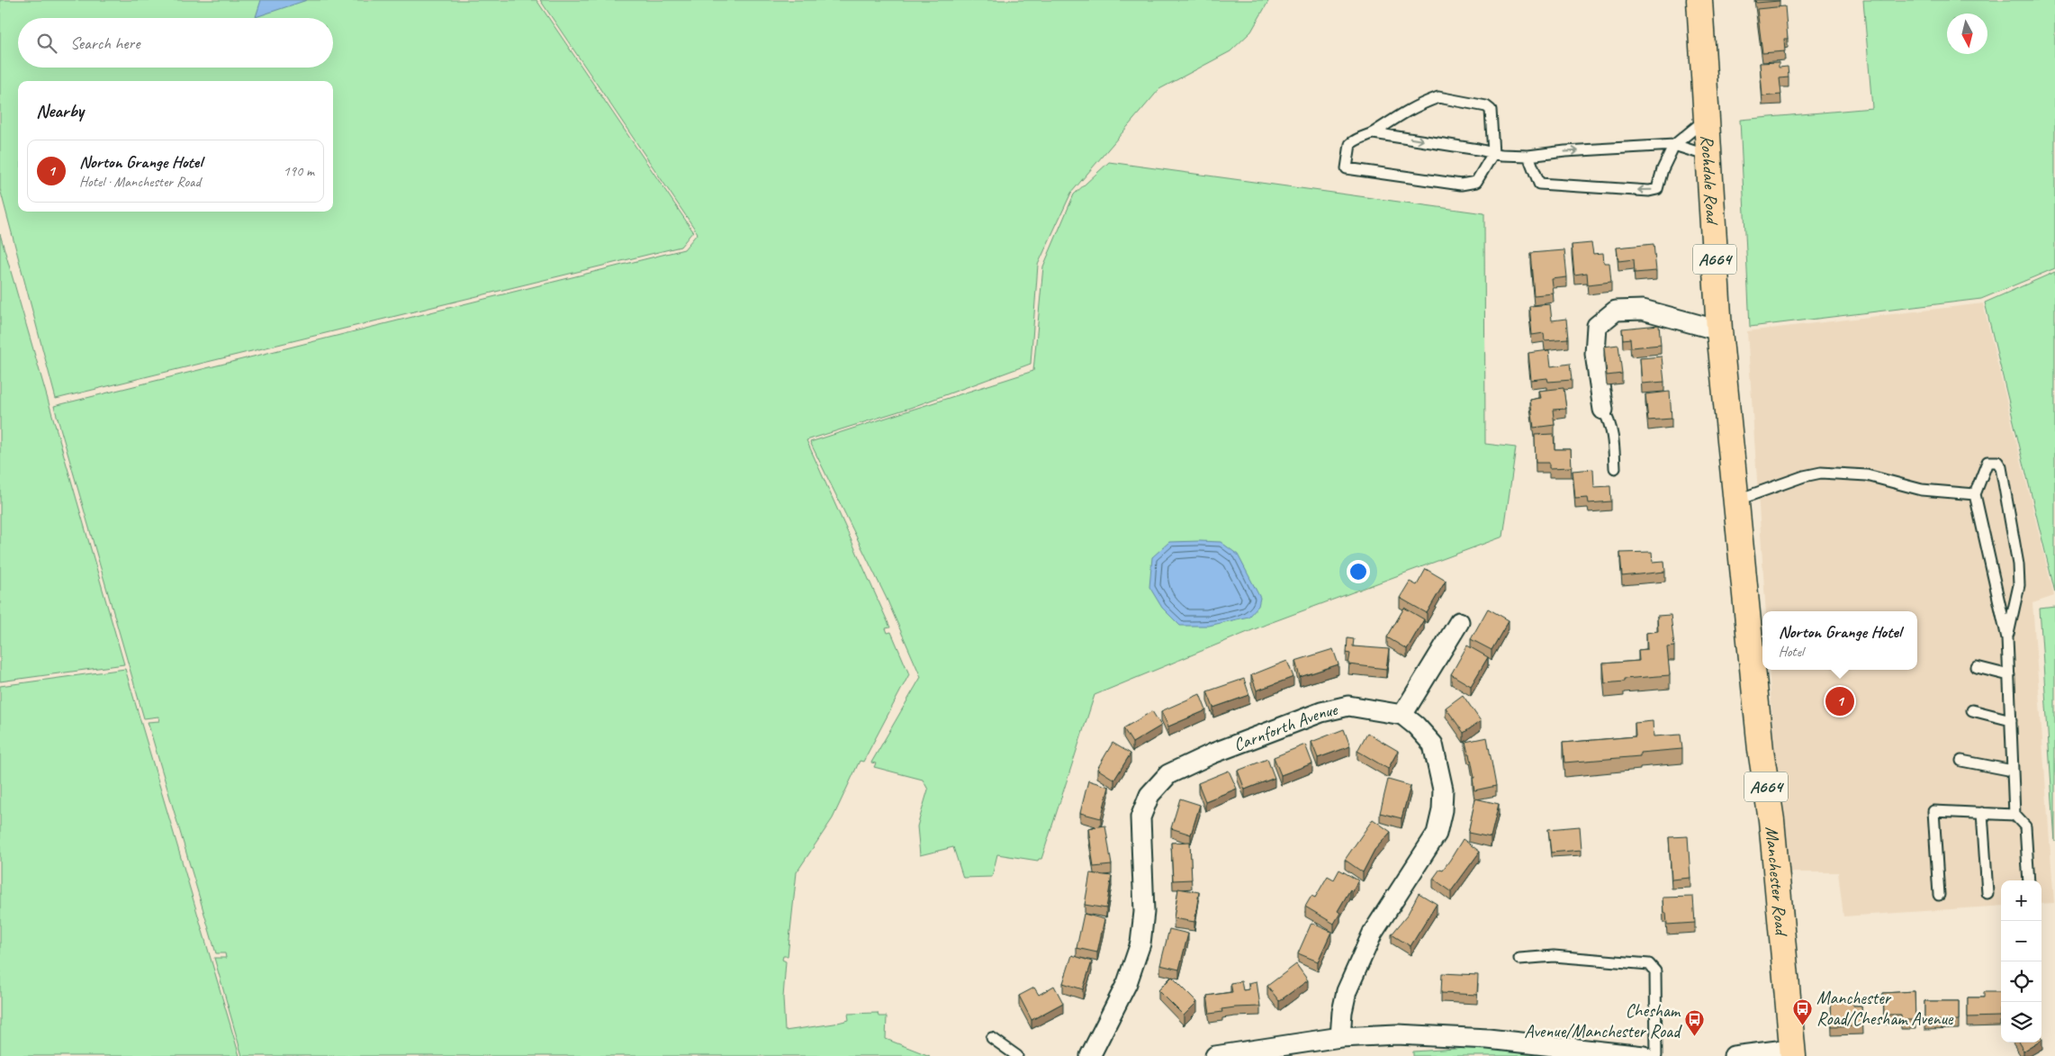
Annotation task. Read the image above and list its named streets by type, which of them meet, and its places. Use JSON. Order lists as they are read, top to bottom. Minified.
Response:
{"streets":{"main road":["Rochdale Road","A664","Manchester Road"],"street":["Carnforth Avenue"]},"crossings":[["Rochdale Road","Manchester Road"]],"places":{"bus stop":["Manchester Road/Chesham Avenue","Chesham Avenue/Manchester Road"]},"north":"bottom","page":{"search":"Search here","heading":"Nearby","list":[{"mark":"1","name":"Norton Grange Hotel","note":"Hotel · Manchester Road","value":"190 m"}],"popup":["Norton Grange Hotel","Hotel"],"pins":"1","map_buttons":["+","−"]}}
